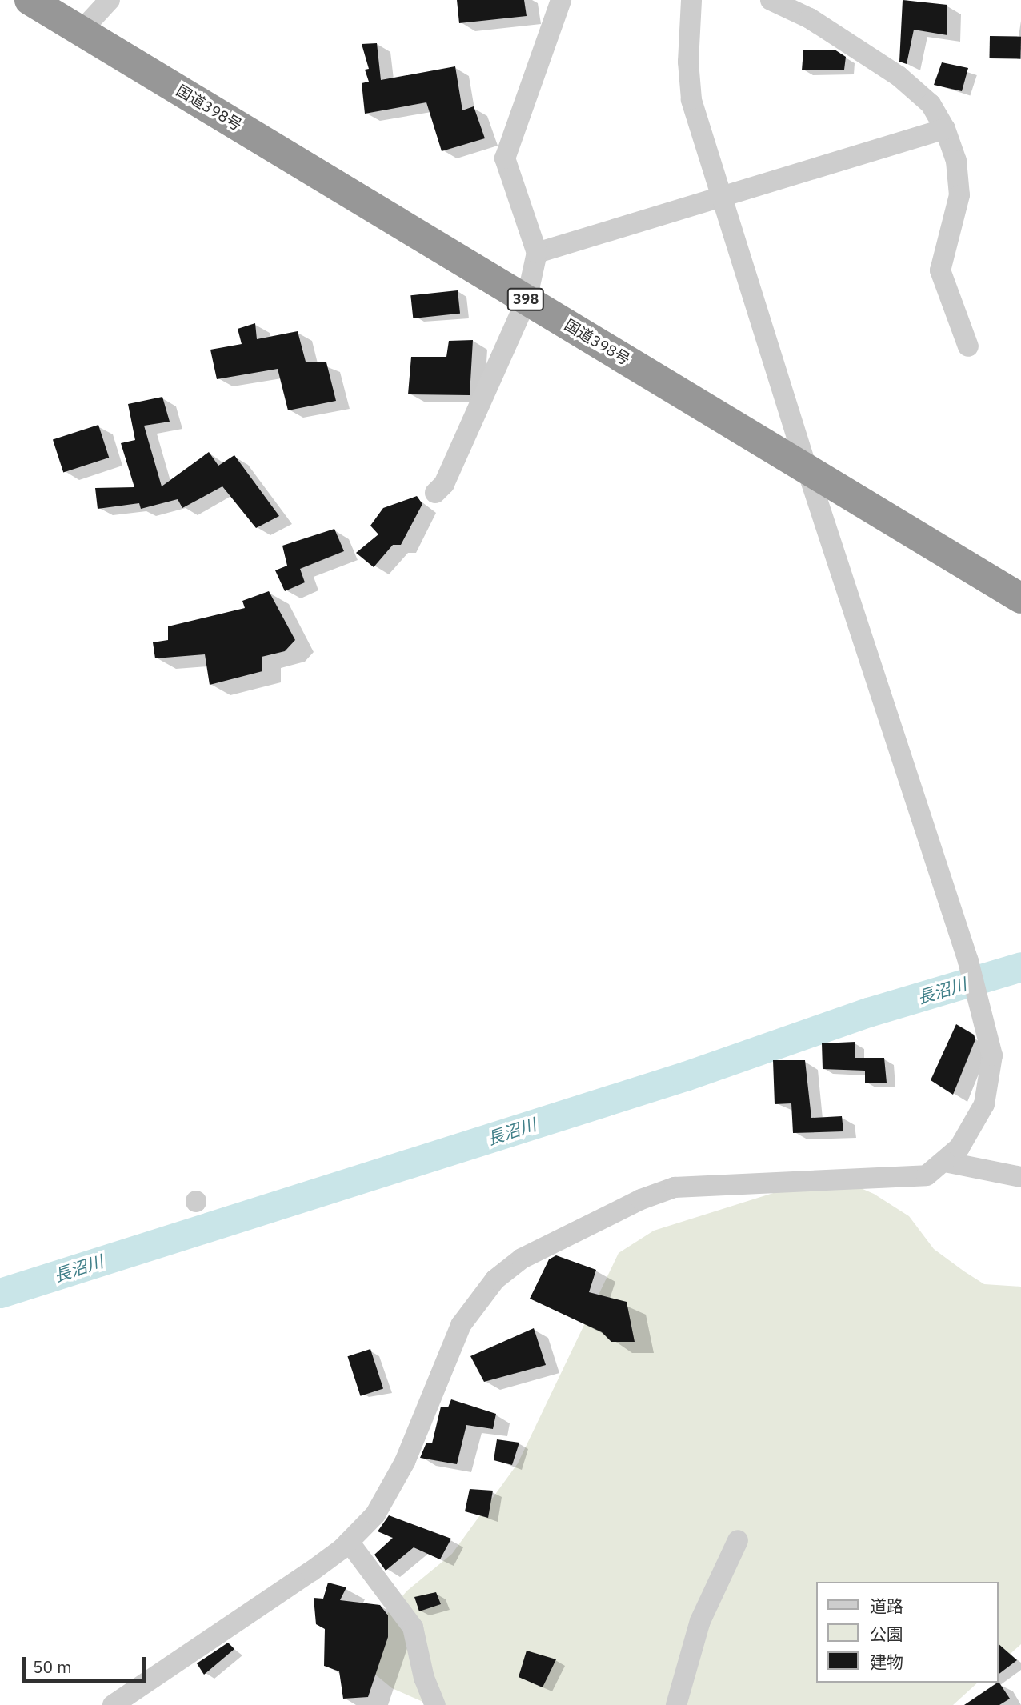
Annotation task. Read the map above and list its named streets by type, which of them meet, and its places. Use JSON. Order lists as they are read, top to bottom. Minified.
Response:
{"streets":{"highway":["国道398号","398"]},"water":["長沼川"],"legend":["道路","公園","建物"],"scale_bar":"50 m"}
